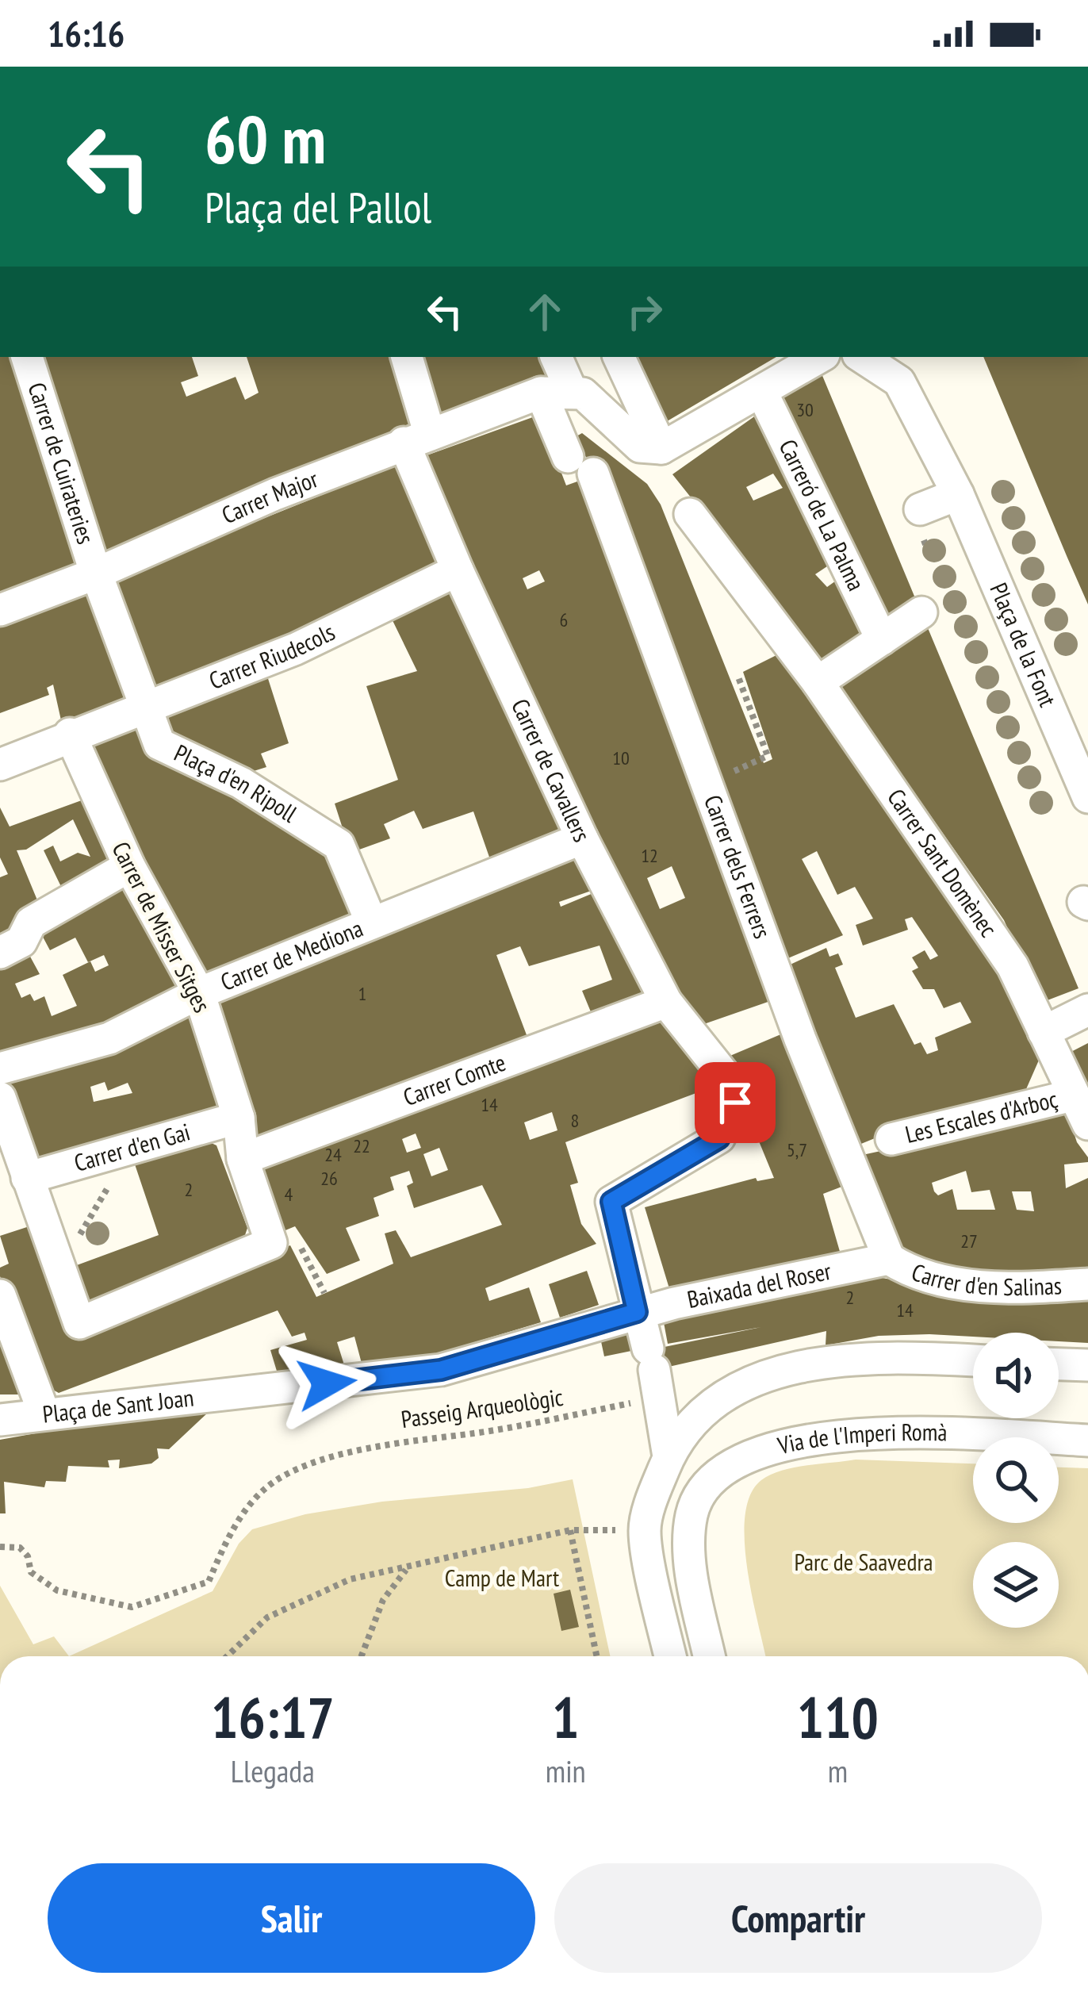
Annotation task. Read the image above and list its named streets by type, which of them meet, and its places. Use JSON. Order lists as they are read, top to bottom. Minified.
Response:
{"streets":{"street":["Carrer de Cuirateries","Carrer Major","Carreró de La Palma","Plaça de la Font","Carrer Riudecols","Carrer de Cavallers","Plaça d'en Ripoll","Carrer Sant Domènec","Carrer dels Ferrers","Carrer de Misser Sitges","Carrer de Mediona","Carrer Comte","Les Escales d'Arboç","Carrer d'en Gai","Carrer d'en Salinas","Baixada del Roser","Plaça de Sant Joan","Via de l'Imperi Romà"],"path":["Passeig Arqueològic"]},"crossings":[["Carrer de Cuirateries","Carrer Major"],["Carrer de Cuirateries","Carrer Riudecols"],["Carrer de Cuirateries","Plaça d'en Ripoll"],["Carrer Major","Carrer de Cavallers"],["Carrer Major","Carrer dels Ferrers"],["Carrer Riudecols","Carrer de Cavallers"],["Carrer Riudecols","Plaça d'en Ripoll"],["Carrer Riudecols","Carrer de Misser Sitges"],["Carrer de Cavallers","Carrer de Mediona"],["Carrer de Cavallers","Carrer Comte"],["Carrer de Cavallers","Baixada del Roser"],["Plaça d'en Ripoll","Carrer de Mediona"],["Carrer Sant Domènec","Les Escales d'Arboç"],["Carrer dels Ferrers","Carrer d'en Salinas"],["Carrer dels Ferrers","Baixada del Roser"],["Carrer de Misser Sitges","Carrer de Mediona"],["Carrer de Misser Sitges","Carrer Comte"],["Carrer de Misser Sitges","Carrer d'en Gai"],["Carrer d'en Salinas","Baixada del Roser"],["Baixada del Roser","Plaça de Sant Joan"]],"parks":["Parc de Saavedra","Camp de Mart"],"house_numbers":["30","6","10","12","1","14","8","22","5,7","24","26","2","4","27","2","14"],"page":{"status":"16:16","turn":["60 m","Plaça del Pallol"],"eta":["16:17","Llegada","1","min","110","m"],"buttons":["Salir","Compartir"]}}
